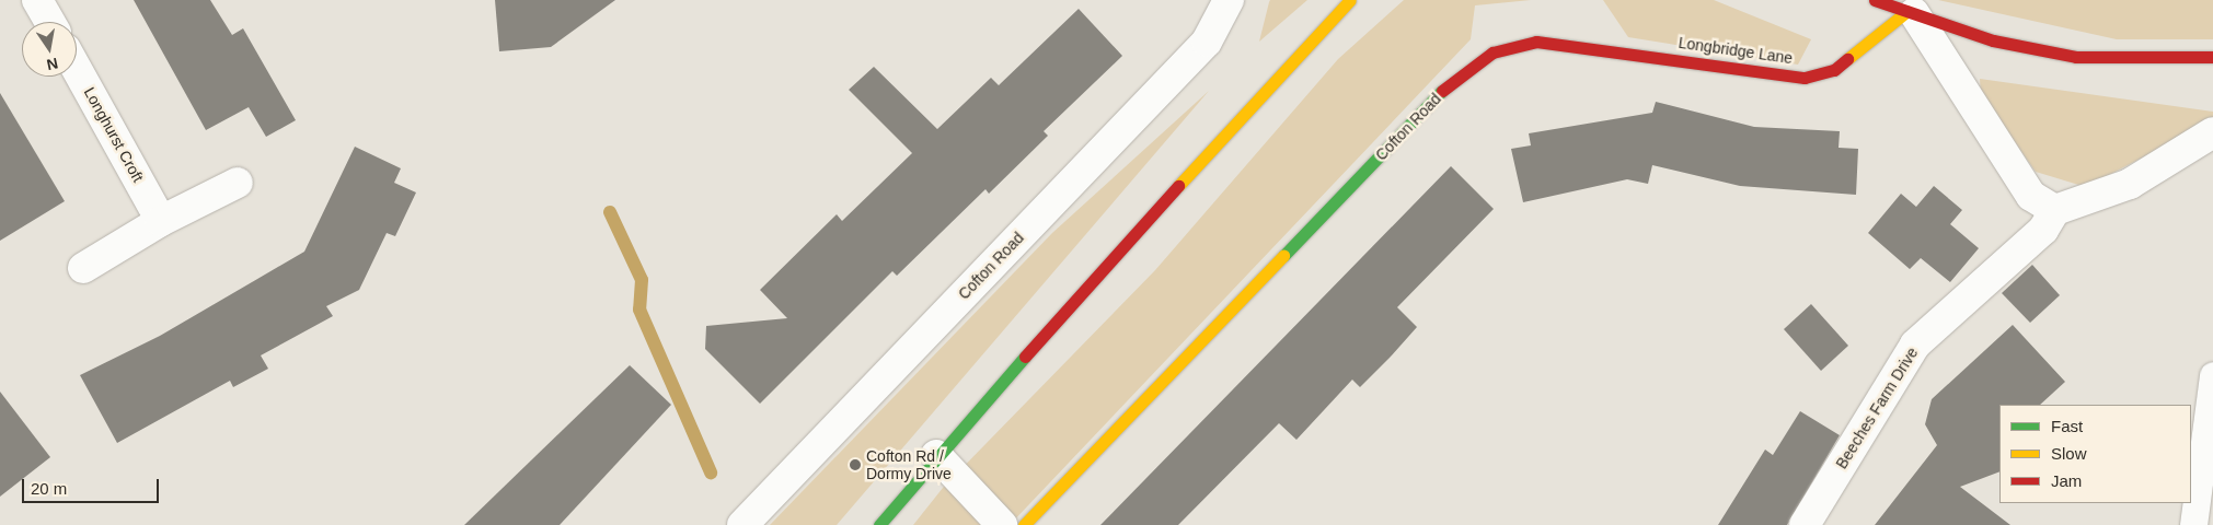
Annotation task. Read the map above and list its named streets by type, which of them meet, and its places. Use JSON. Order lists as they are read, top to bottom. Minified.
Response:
{"streets":{"street":["Longbridge Lane","Cofton Road","Longhurst Croft","Beeches Farm Drive"]},"crossings":[["Longbridge Lane","Cofton Road"]],"places":["Cofton Rd / Dormy Drive"],"legend":["Fast","Slow","Jam"],"scale_bar":"20 m","north":"bottom"}
